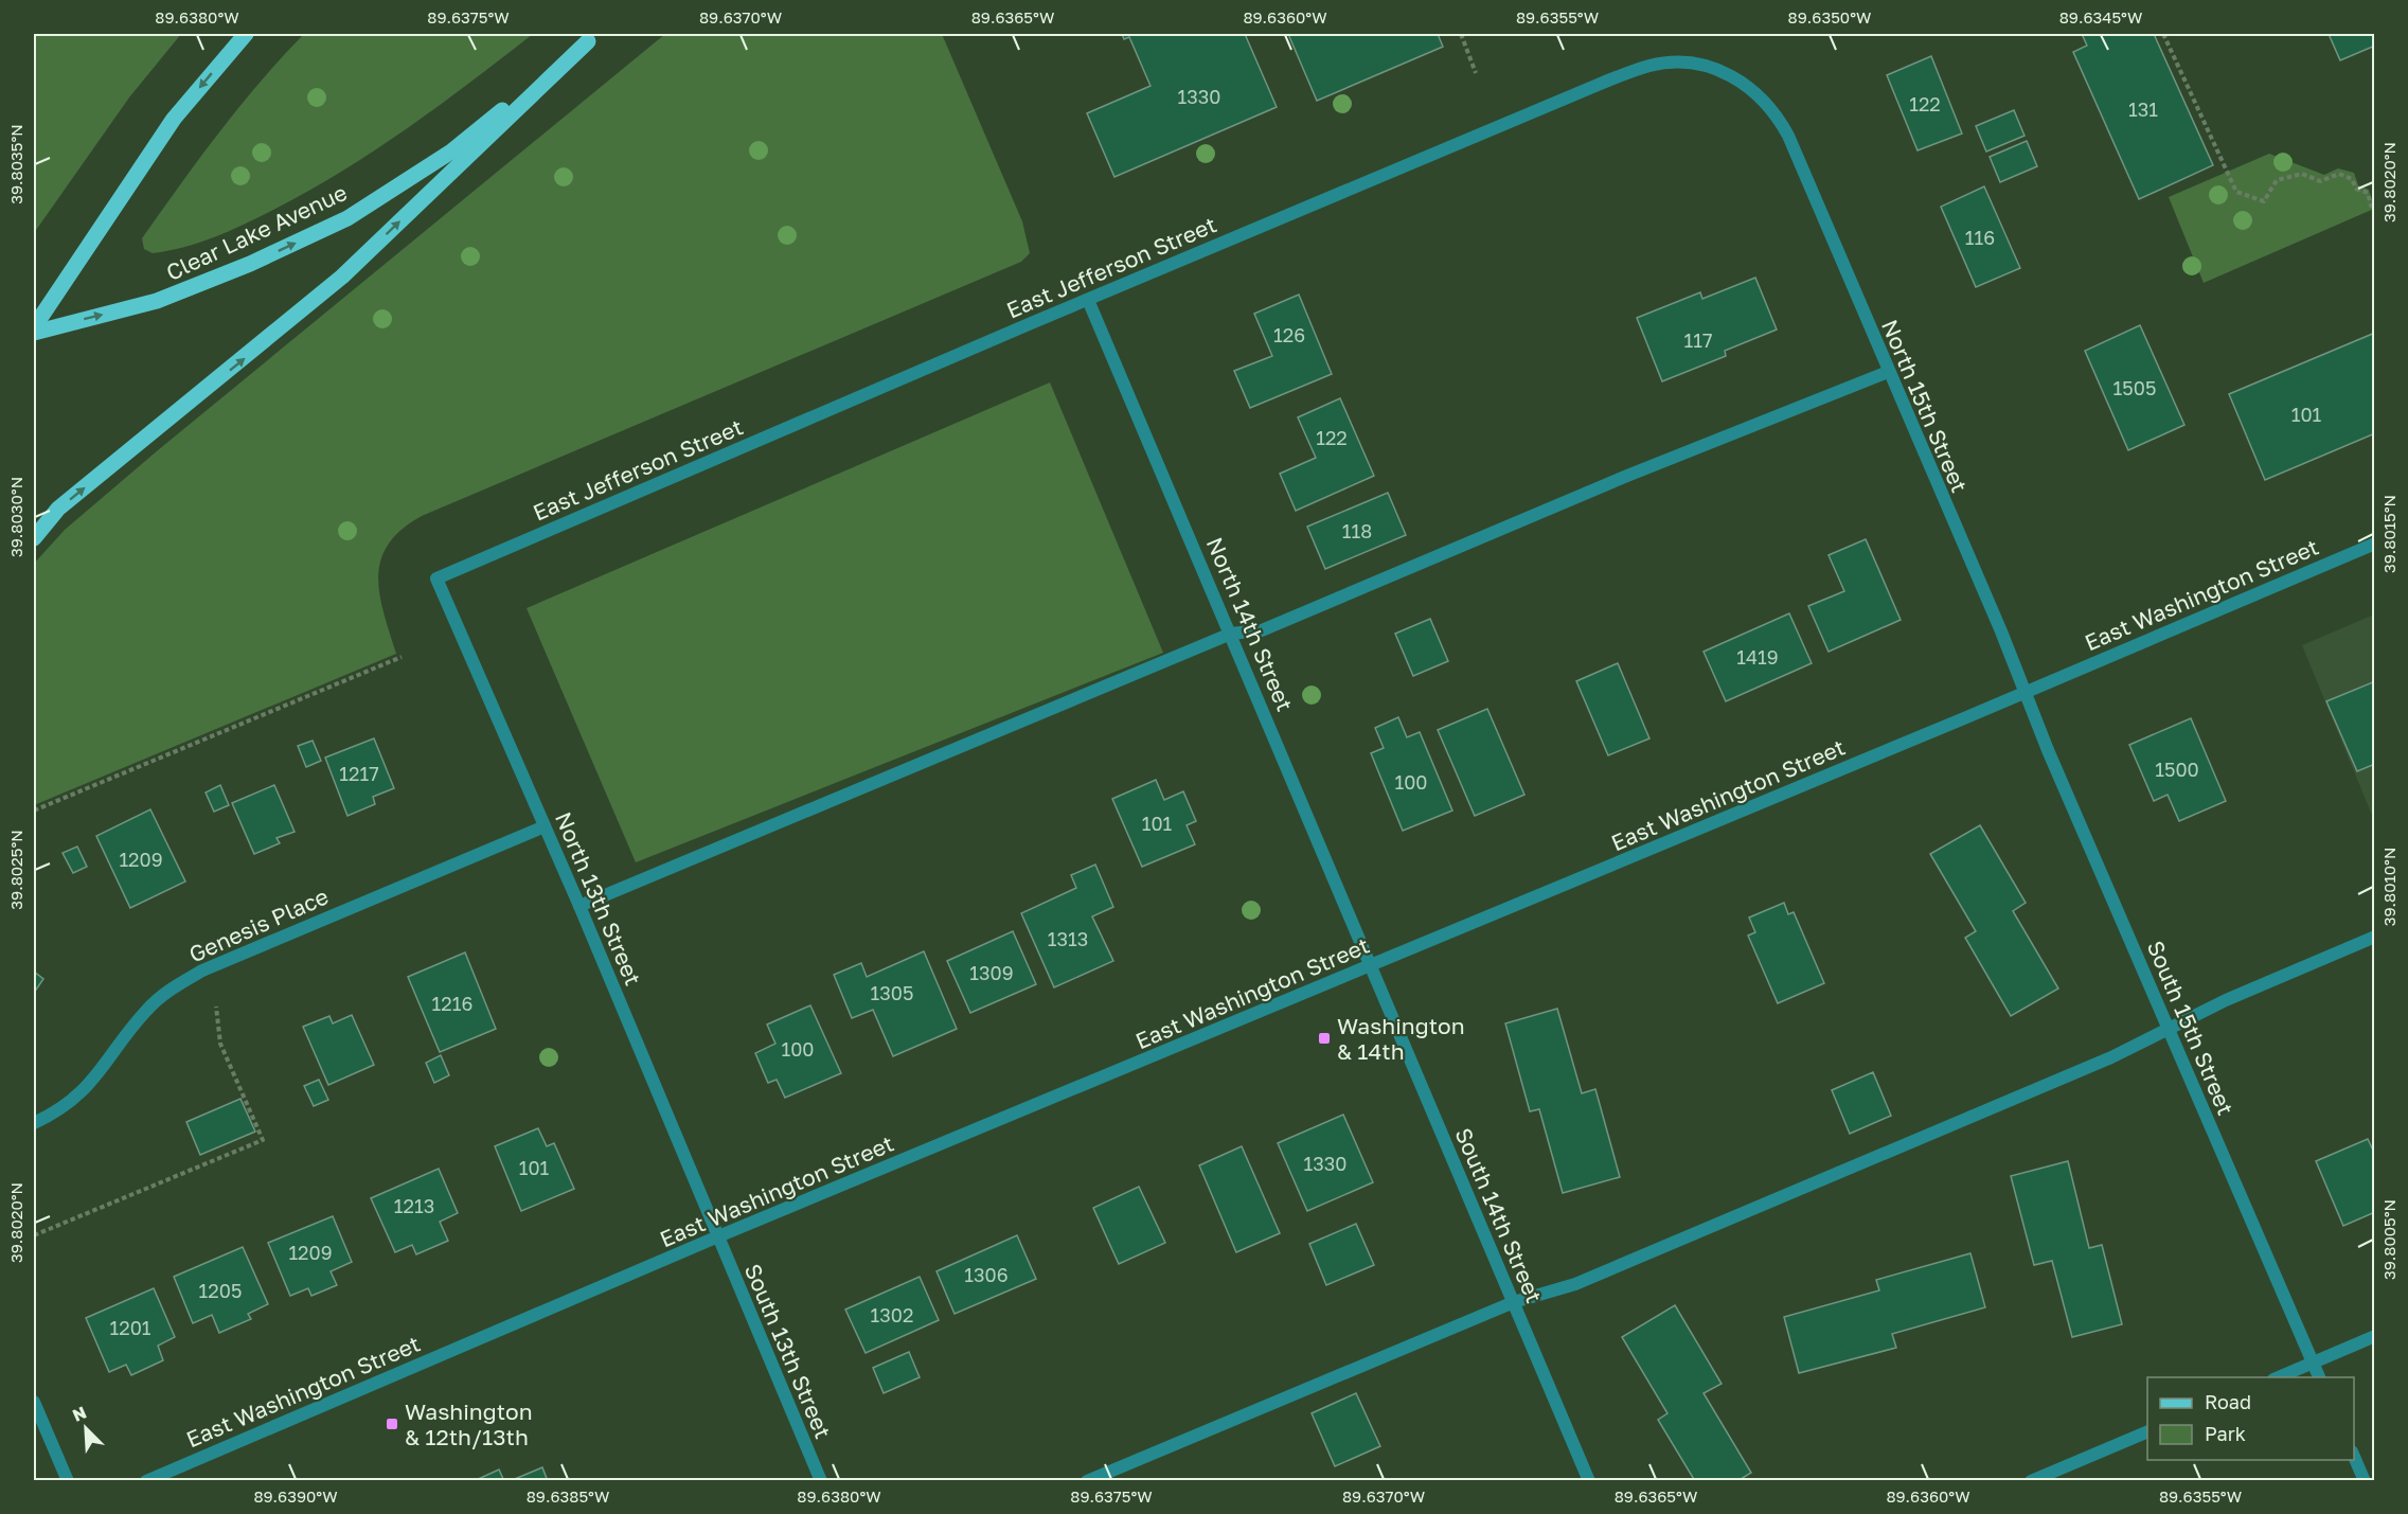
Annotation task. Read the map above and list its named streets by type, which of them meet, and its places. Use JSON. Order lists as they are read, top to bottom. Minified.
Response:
{"streets":{"main road":["Clear Lake Avenue"],"street":["East Jefferson Street","North 15th Street","East Washington Street","North 14th Street","North 13th Street","Genesis Place","South 15th Street","South 14th Street","South 13th Street"]},"crossings":[["East Jefferson Street","North 15th Street"],["East Jefferson Street","North 14th Street"],["East Jefferson Street","North 13th Street"],["North 15th Street","East Washington Street"],["North 15th Street","South 15th Street"],["East Washington Street","North 14th Street"],["East Washington Street","North 13th Street"],["East Washington Street","South 15th Street"],["East Washington Street","South 14th Street"],["East Washington Street","South 13th Street"],["North 14th Street","South 14th Street"],["North 13th Street","Genesis Place"],["North 13th Street","South 13th Street"]],"places":{"transit":["Washington & 14th","Washington & 12th/13th"]},"house_numbers":["1330","122","131","116","126","117","1505","101","122","118","1419","1500","1217","100","101","1209","1313","1309","1305","1216","100","1330","101","1213","1209","1306","1205","1302","1201"],"legend":["Road","Park"],"north":"top left","coordinates":["89.6380°W","89.6375°W","89.6370°W","89.6365°W","89.6360°W","89.6355°W","89.6350°W","89.6345°W","39.8035°N","39.8020°N","39.8030°N","39.8015°N","39.8025°N","39.8010°N","39.8005°N","89.6390°W","89.6385°W"]}
